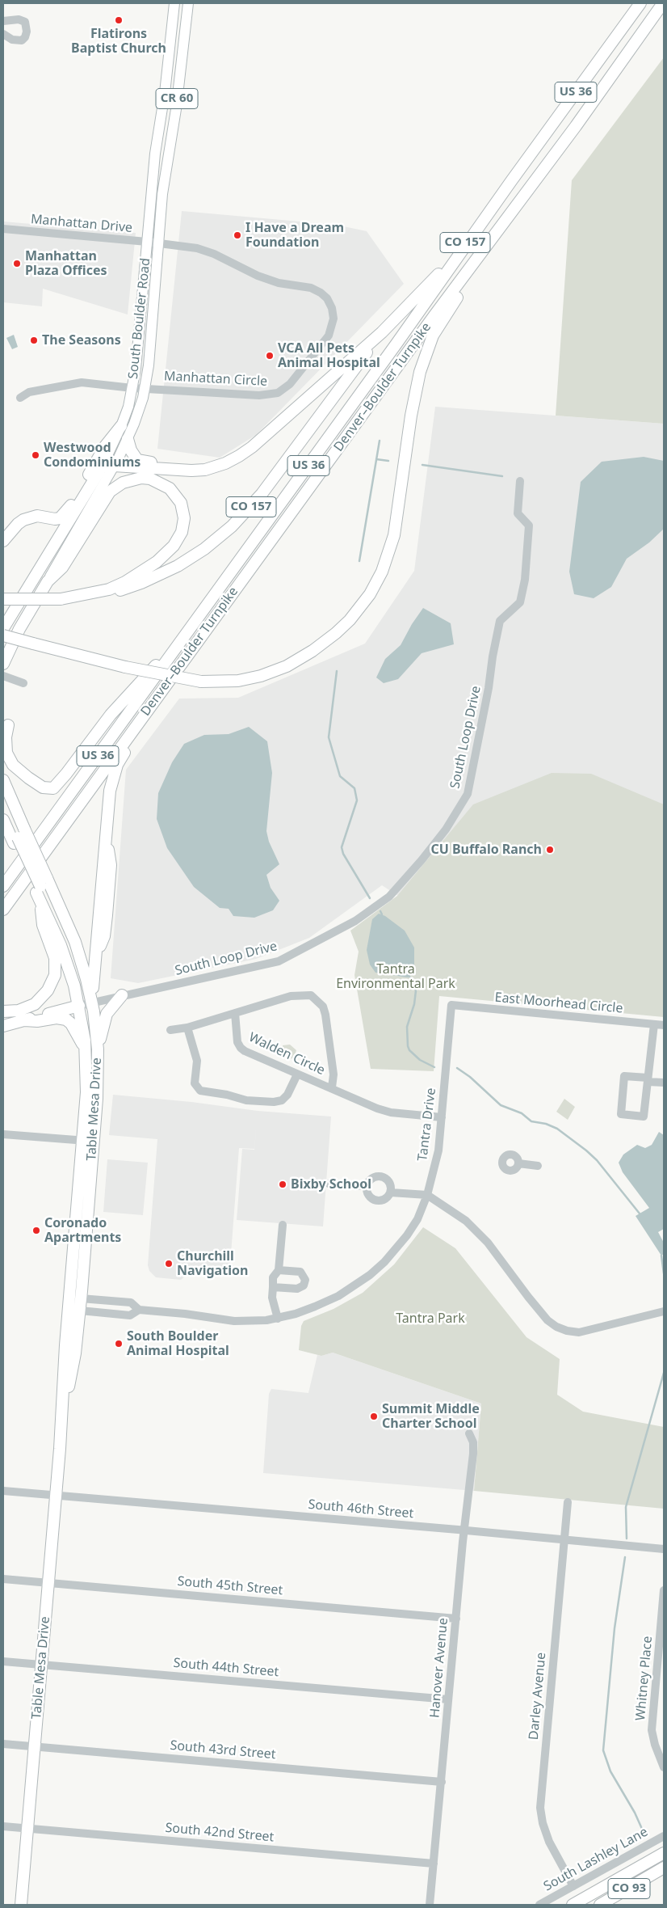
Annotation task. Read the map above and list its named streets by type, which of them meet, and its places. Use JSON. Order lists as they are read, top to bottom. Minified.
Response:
{"streets":{"highway":["US 36","CO 157","South Boulder Road","Denver–Boulder Turnpike","Table Mesa Drive","CO 93"],"main road":["CR 60"],"street":["Manhattan Drive","Manhattan Circle","South Loop Drive","East Moorhead Circle","Walden Circle","Tantra Drive","South 46th Street","South 45th Street","South 44th Street","Hanover Avenue","Whitney Place","Darley Avenue","South 43rd Street","South 42nd Street","South Lashley Lane"]},"crossings":[["Manhattan Drive","South Boulder Road"],["Manhattan Drive","Manhattan Circle"],["CO 157","Denver–Boulder Turnpike"],["South Boulder Road","Manhattan Circle"],["South Loop Drive","Table Mesa Drive"],["East Moorhead Circle","Tantra Drive"],["Walden Circle","Tantra Drive"],["Table Mesa Drive","Tantra Drive"],["Table Mesa Drive","South 46th Street"],["Table Mesa Drive","South 45th Street"],["Table Mesa Drive","South 44th Street"],["Table Mesa Drive","South 43rd Street"],["Table Mesa Drive","South 42nd Street"],["South 46th Street","Hanover Avenue"],["South 46th Street","Darley Avenue"],["South 45th Street","Hanover Avenue"],["South 44th Street","Hanover Avenue"],["Hanover Avenue","South 43rd Street"],["Hanover Avenue","South 42nd Street"],["Darley Avenue","South Lashley Lane"]],"parks":["Tantra Environmental Park","Tantra Park"],"places":["Flatirons Baptist Church","I Have a Dream Foundation","Manhattan Plaza Offices","The Seasons","VCA All Pets Animal Hospital","Westwood Condominiums","CU Buffalo Ranch","Bixby School","Coronado Apartments","Churchill Navigation","South Boulder Animal Hospital","Summit Middle Charter School"]}
